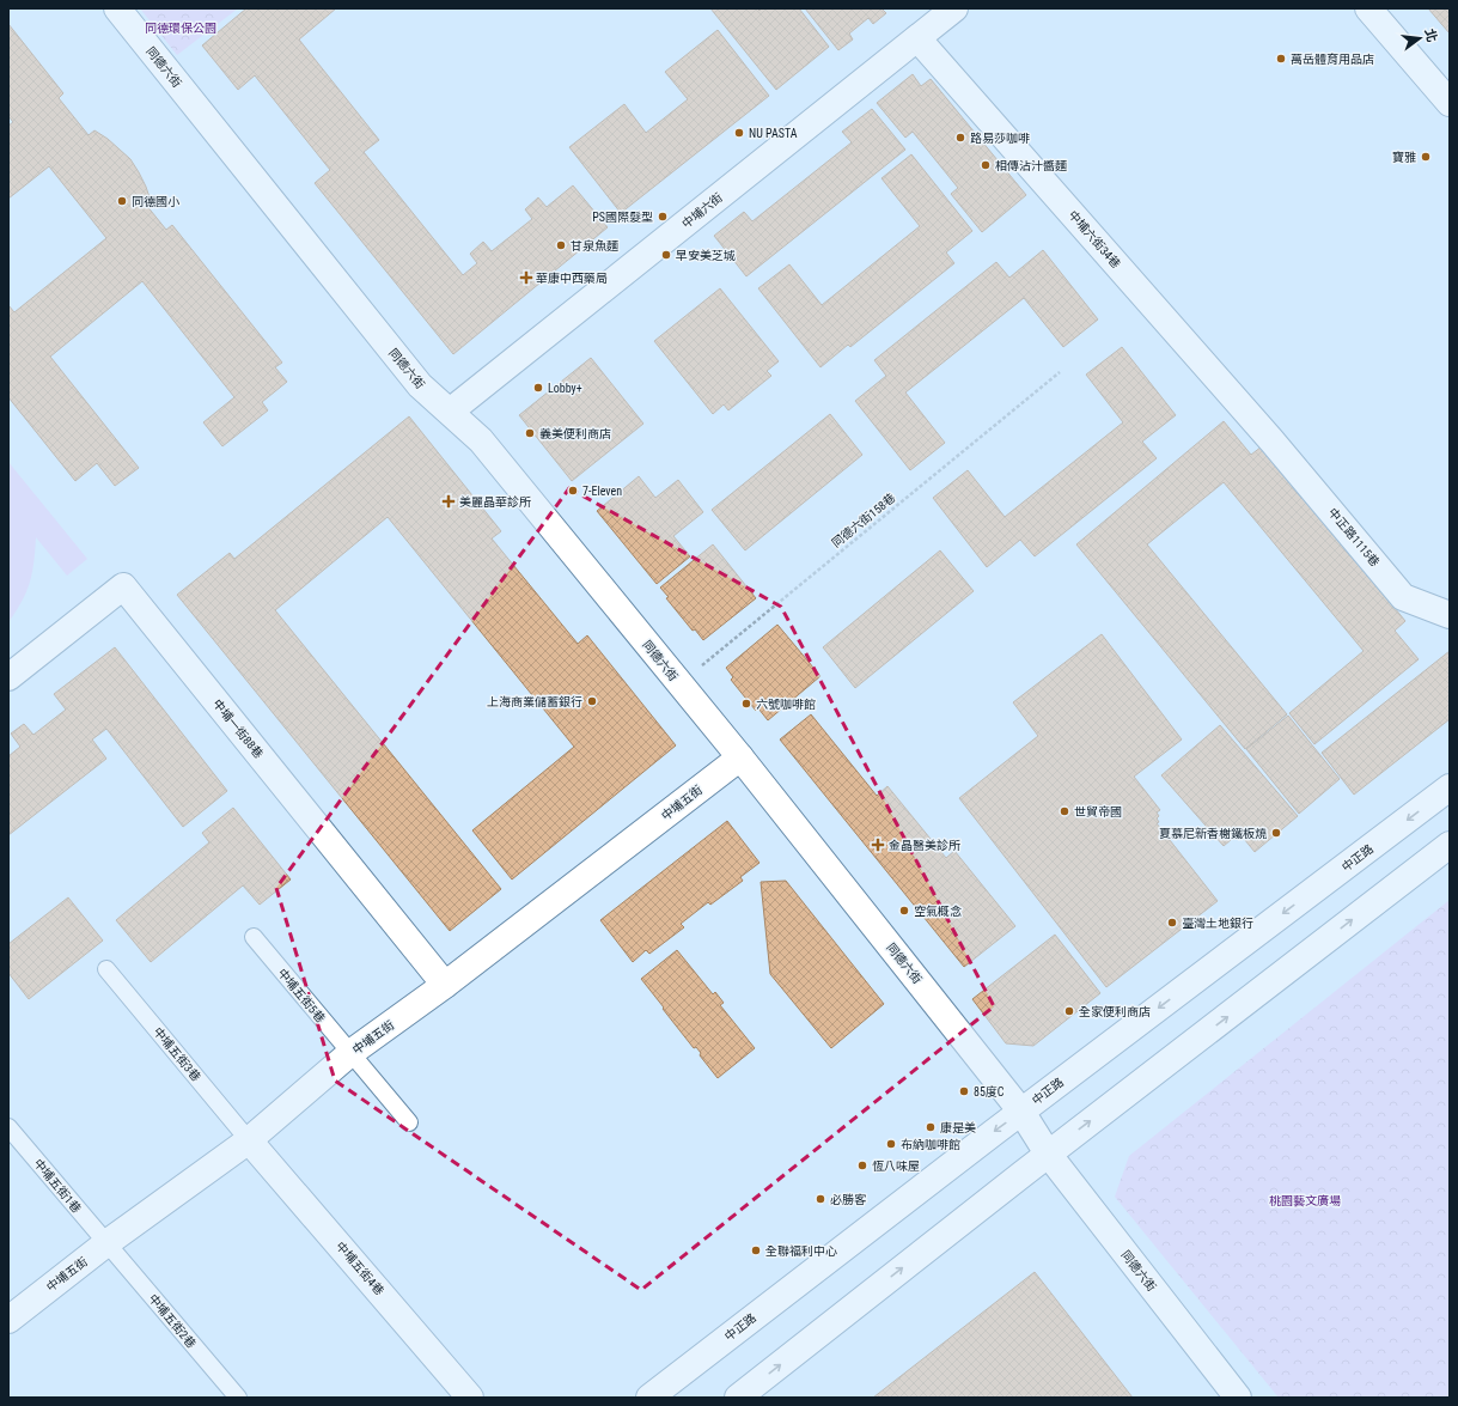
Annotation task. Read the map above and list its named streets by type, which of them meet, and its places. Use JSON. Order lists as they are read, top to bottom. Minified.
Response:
{"streets":{"street":["同德六街","中埔六街","中埔六街34巷","中正路1115巷","中埔一街88巷","中埔五街","中正路","中埔五街4巷"],"lane":["中埔五街5巷","中埔五街3巷","中埔五街1巷","中埔五街2巷"],"path":["同德六街158巷"]},"crossings":[["同德六街","中埔六街"],["同德六街","同德六街158巷"],["同德六街","中埔五街"],["同德六街","中正路"],["中埔六街","中埔六街34巷"],["中埔六街34巷","中正路1115巷"],["中埔一街88巷","中埔五街"],["中埔五街","中埔五街5巷"],["中埔五街","中埔五街3巷"],["中埔五街","中埔五街1巷"],["中埔五街","中埔五街4巷"],["中埔五街","中埔五街2巷"],["中埔五街3巷","中埔五街4巷"],["中埔五街1巷","中埔五街2巷"]],"parks":["同德環保公園","桃園藝文廣場"],"places":{"other":["萬岳體育用品店","NU PASTA","路易莎咖啡","寶雅","相傳沾汁醬麵","同德國小","PS國際髮型","甘泉魚麵","早安美芝城","Lobby+","義美便利商店","7-Eleven","上海商業儲蓄銀行","六號咖啡館","世貿帝國","夏慕尼新香榭鐵板燒","空氣概念","臺灣土地銀行","全家便利商店","85度C","康是美","布納咖啡館","恆八味屋","必勝客","全聯福利中心"],"health":["華康中西藥局","美麗晶華診所","金晶醫美診所"]},"north":"right"}
